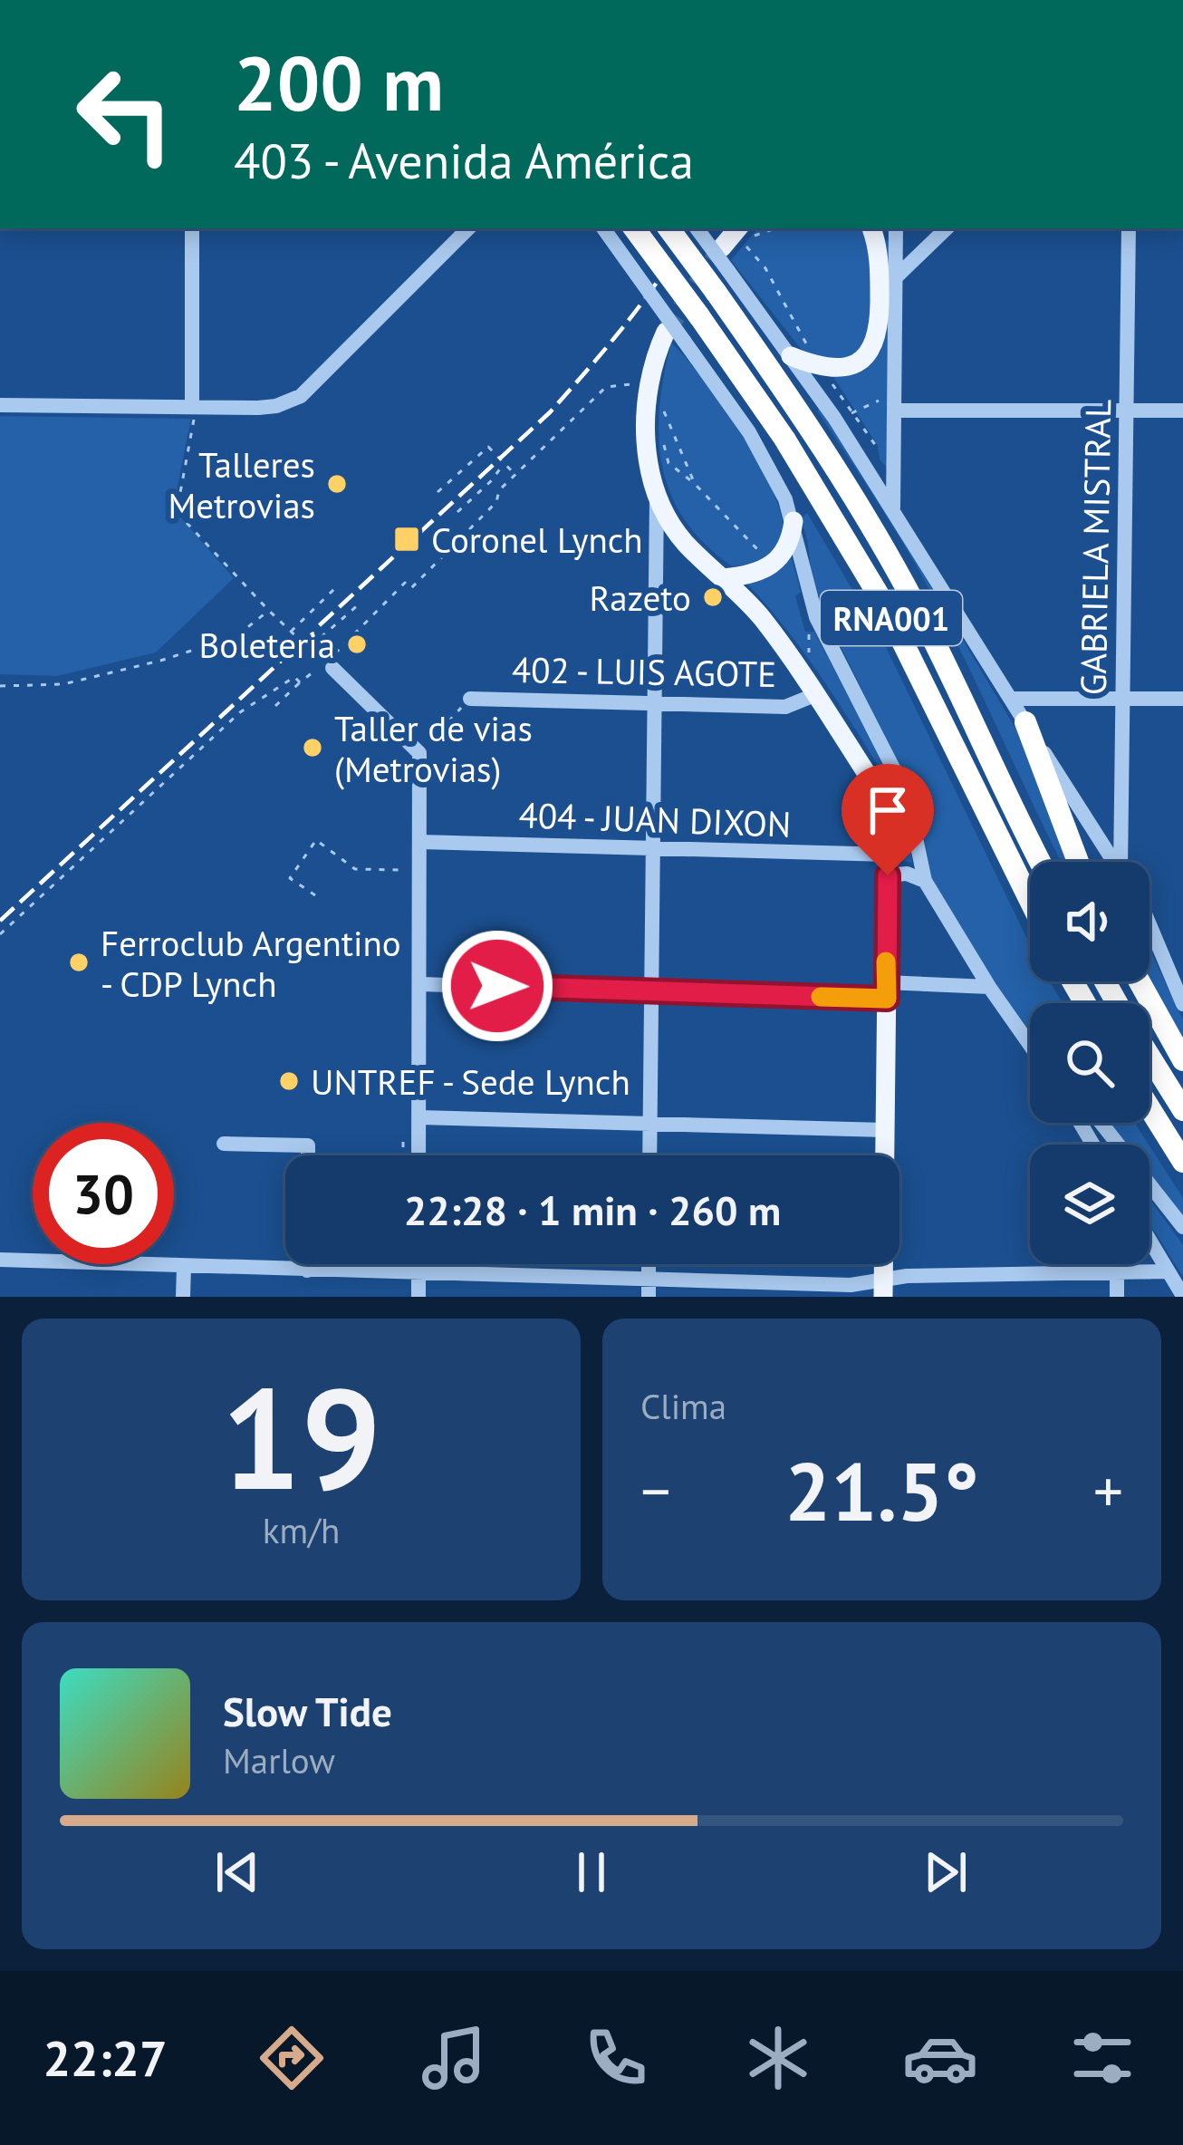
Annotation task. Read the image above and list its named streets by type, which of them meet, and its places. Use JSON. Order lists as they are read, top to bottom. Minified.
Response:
{"streets":{"highway":["RNA001"],"street":["GABRIELA MISTRAL","402 - LUIS AGOTE","404 - JUAN DIXON"]},"places":{"other":["Talleres Metrovias","Razeto","Boleteria","Taller de vias (Metrovias)","Ferroclub Argentino - CDP Lynch","UNTREF - Sede Lynch"],"transit":["Coronel Lynch"]},"page":{"turn":["200 m","403 - Avenida América"],"limit":"30","trip":"22:28 · 1 min · 260 m","tile":[["19","km/h"],"Clima"],"heat":["−","21.5°","+"],"song":["Slow Tide","Marlow"],"tabs":"22:27"}}
